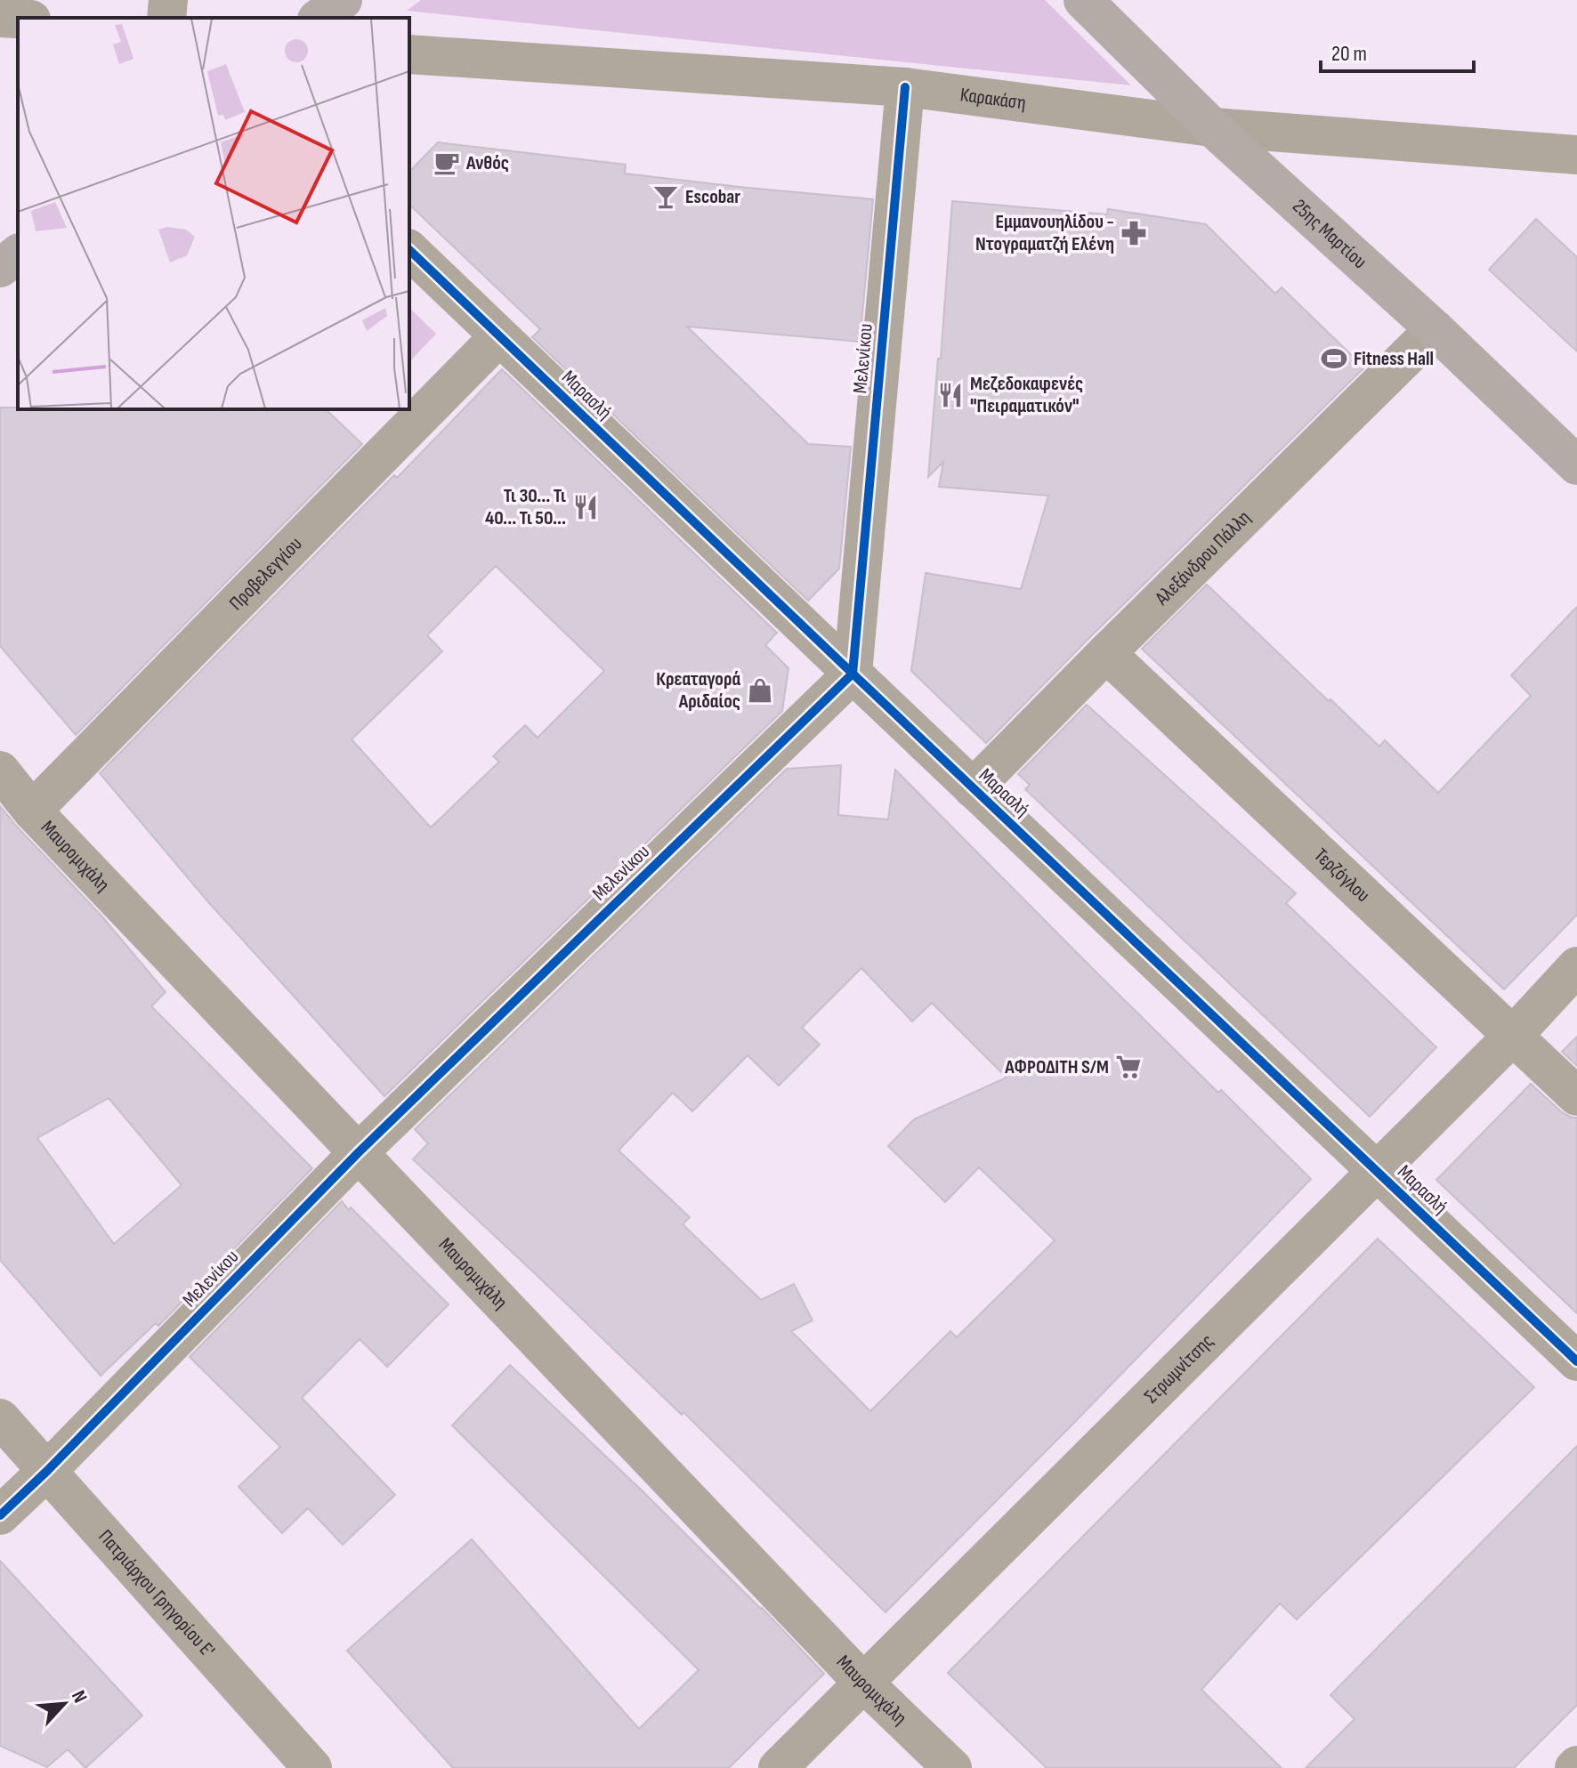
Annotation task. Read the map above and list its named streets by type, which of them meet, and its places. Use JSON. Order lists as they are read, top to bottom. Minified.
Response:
{"streets":{"main road":["25ης Μαρτίου"],"street":["Καρακάση","Μελενίκου","Μαρασλή","Αλεξάνδρου Πάλλη","Προβελεγγίου","Μαυρομιχάλη","Τερζόγλου","Στρωμνίτσης","Πατριάρχου Γρηγορίου Ε'"]},"crossings":[["Καρακάση","25ης Μαρτίου"],["Καρακάση","Μελενίκου"],["25ης Μαρτίου","Αλεξάνδρου Πάλλη"],["Μελενίκου","Μαρασλή"],["Μελενίκου","Μαυρομιχάλη"],["Μελενίκου","Πατριάρχου Γρηγορίου Ε'"],["Μαρασλή","Αλεξάνδρου Πάλλη"],["Μαρασλή","Προβελεγγίου"],["Μαρασλή","Στρωμνίτσης"],["Αλεξάνδρου Πάλλη","Τερζόγλου"],["Προβελεγγίου","Μαυρομιχάλη"],["Μαυρομιχάλη","Στρωμνίτσης"],["Τερζόγλου","Στρωμνίτσης"]],"places":{"cafe":["Ανθός"],"bar":["Escobar"],"pharmacy":["Εμμανουηλίδου - Ντογραματζή Ελένη"],"sports":["Fitness Hall"],"restaurant":["Μεζεδοκαφενές \"Πειραματικόν\"","Τι 30... Τι 40... Τι 50..."],"shop":["Κρεαταγορά Αριδαίος"],"supermarket":["ΑΦΡΟΔΙΤΗ S/M"]},"scale_bar":"20 m","north":"top right"}
